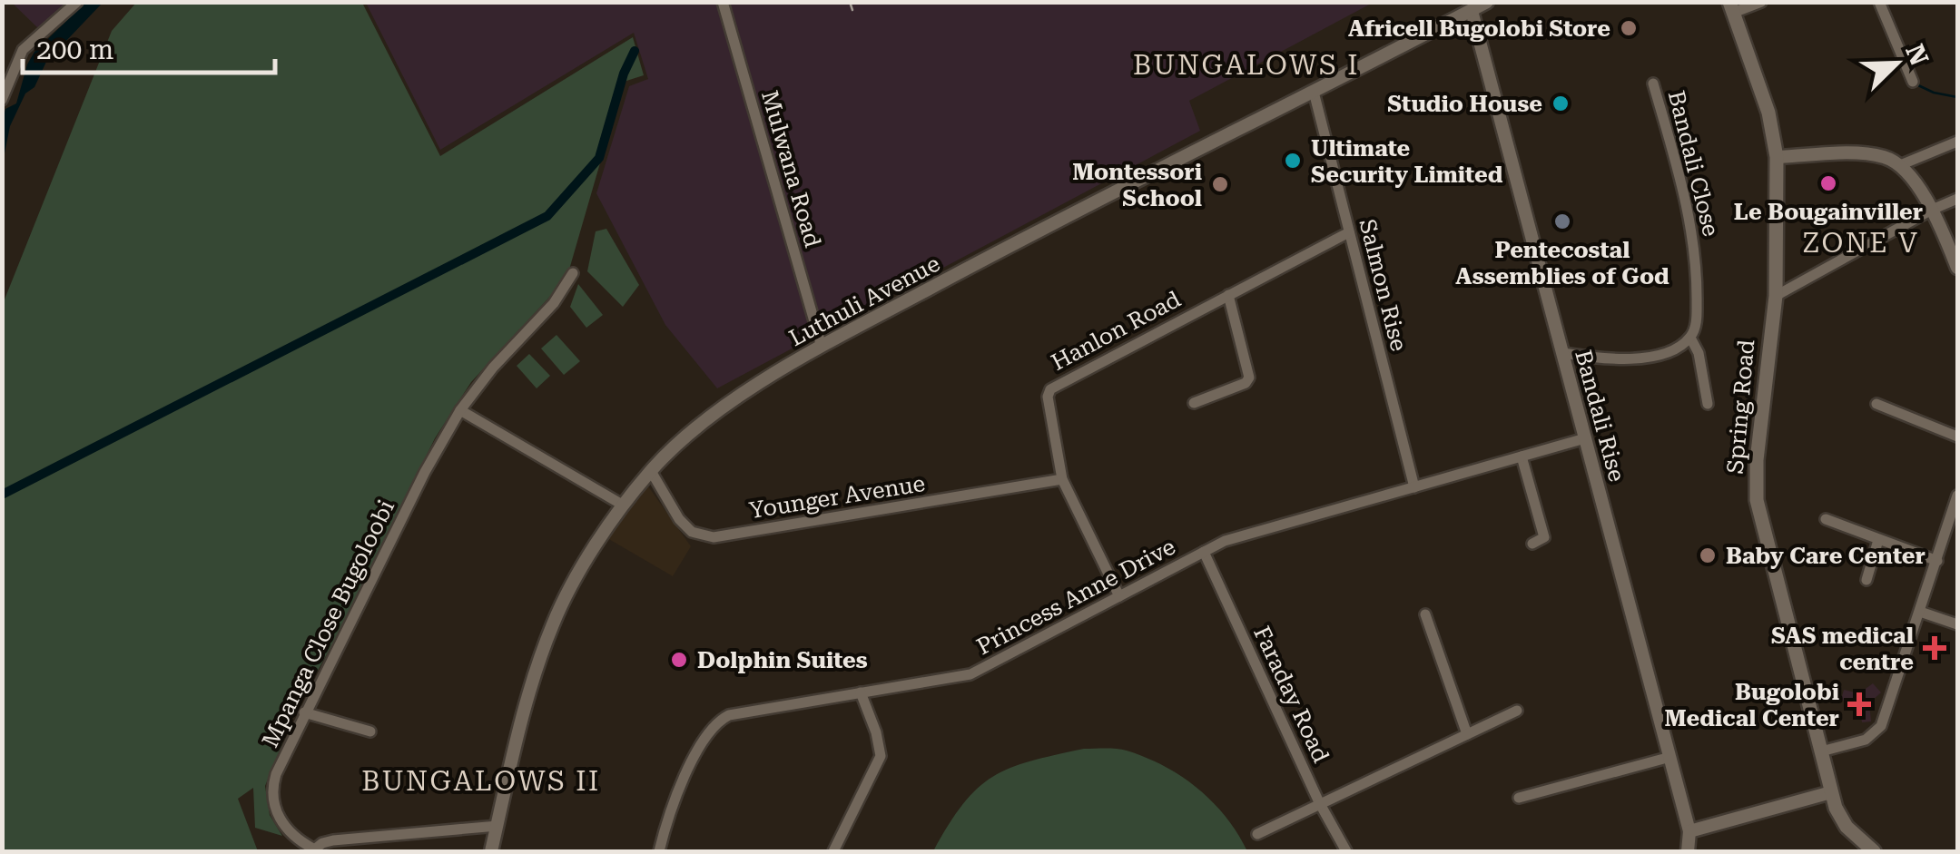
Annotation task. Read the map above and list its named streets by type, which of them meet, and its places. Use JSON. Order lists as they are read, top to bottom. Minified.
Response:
{"streets":{"main road":["Spring Road"],"street":["Bandali Close","Mulwana Road","Salmon Rise","Luthuli Avenue","Hanlon Road","Bandali Rise","Younger Avenue","Princess Anne Drive","Mpanga Close Bugoloobi","Faraday Road"]},"crossings":[["Mulwana Road","Luthuli Avenue"],["Salmon Rise","Luthuli Avenue"],["Salmon Rise","Hanlon Road"],["Salmon Rise","Princess Anne Drive"],["Luthuli Avenue","Bandali Rise"],["Luthuli Avenue","Younger Avenue"],["Hanlon Road","Younger Avenue"],["Hanlon Road","Princess Anne Drive"],["Bandali Rise","Princess Anne Drive"],["Princess Anne Drive","Faraday Road"]],"districts":["BUNGALOWS I","ZONE V","BUNGALOWS II"],"places":{"other":["Africell Bugolobi Store","Studio House","Ultimate Security Limited","Le Bougainviller","Montessori School","Pentecostal Assemblies of God","Baby Care Center","Dolphin Suites"],"health":["SAS medical centre","Bugolobi Medical Center"]},"scale_bar":"200 m","north":"top right"}
